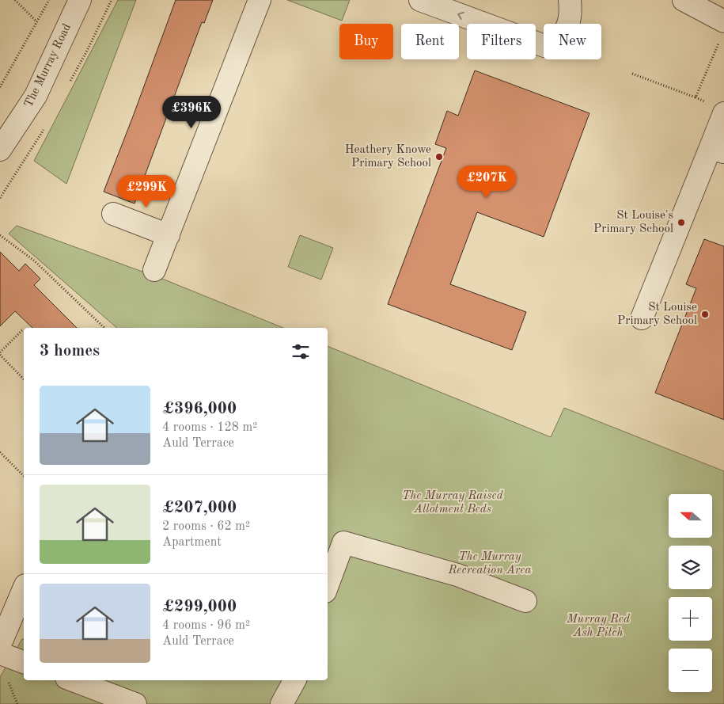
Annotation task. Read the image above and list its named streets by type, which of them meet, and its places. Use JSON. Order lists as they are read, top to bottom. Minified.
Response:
{"streets":{"street":["The Murray Road"]},"parks":["The Murray Raised Allotment Beds","The Murray Recreation Area","Murray Red Ash Pitch"],"places":["Heathery Knowe Primary School","St Louise's Primary School","St Louise Primary School"],"north":"left","page":{"chip":["Buy","Rent","Filters","New"],"price":["£396K","£207K","£299K"],"heading":"3 homes","list":[{"name":"£396,000","note":"4 rooms · 128 m² · Auld Terrace"},{"name":"£207,000","note":"2 rooms · 62 m² · Apartment"},{"name":"£299,000","note":"4 rooms · 96 m² · Auld Terrace"}],"map_buttons":["+","−"]}}
